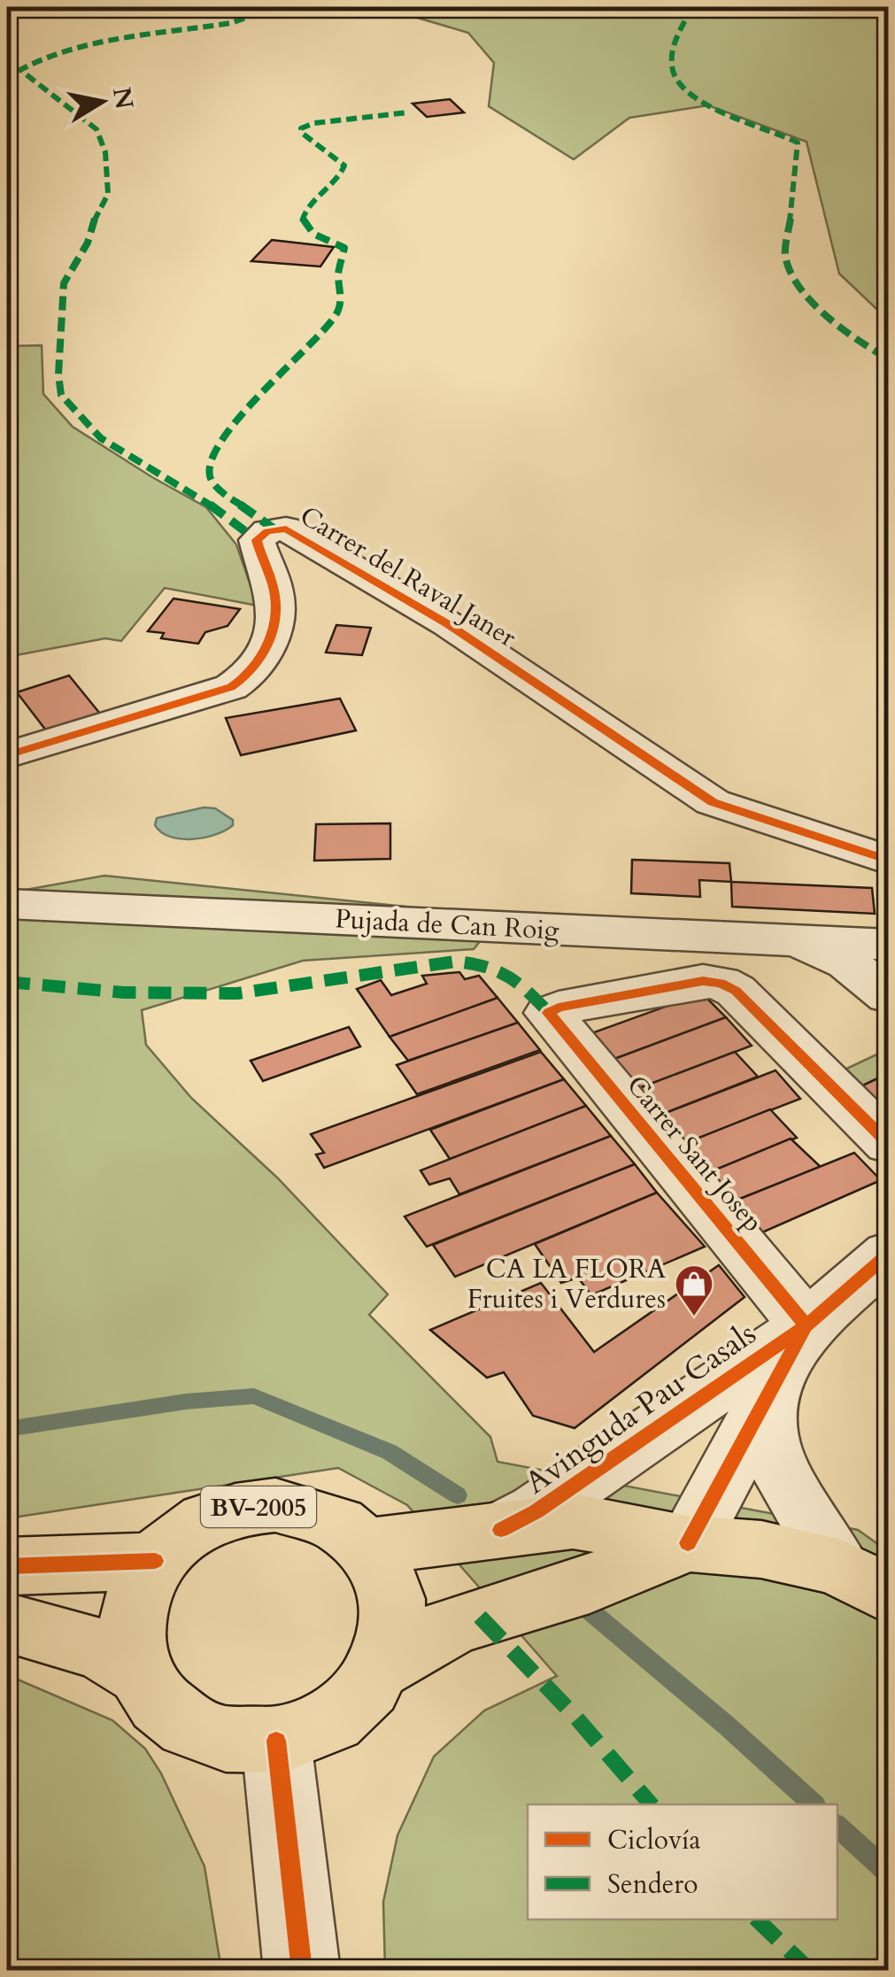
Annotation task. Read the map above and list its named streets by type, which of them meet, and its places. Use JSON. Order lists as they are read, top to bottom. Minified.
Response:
{"streets":{"main road":["BV-2005"],"street":["Carrer del Raval Janer","Pujada de Can Roig","Carrer Sant Josep","Avinguda Pau Casals"]},"crossings":[["Carrer Sant Josep","Avinguda Pau Casals"],["Avinguda Pau Casals","BV-2005"]],"places":{"shop":["CA LA FLORA Fruites i Verdures"]},"legend":["Ciclovía","Sendero"],"north":"right"}
